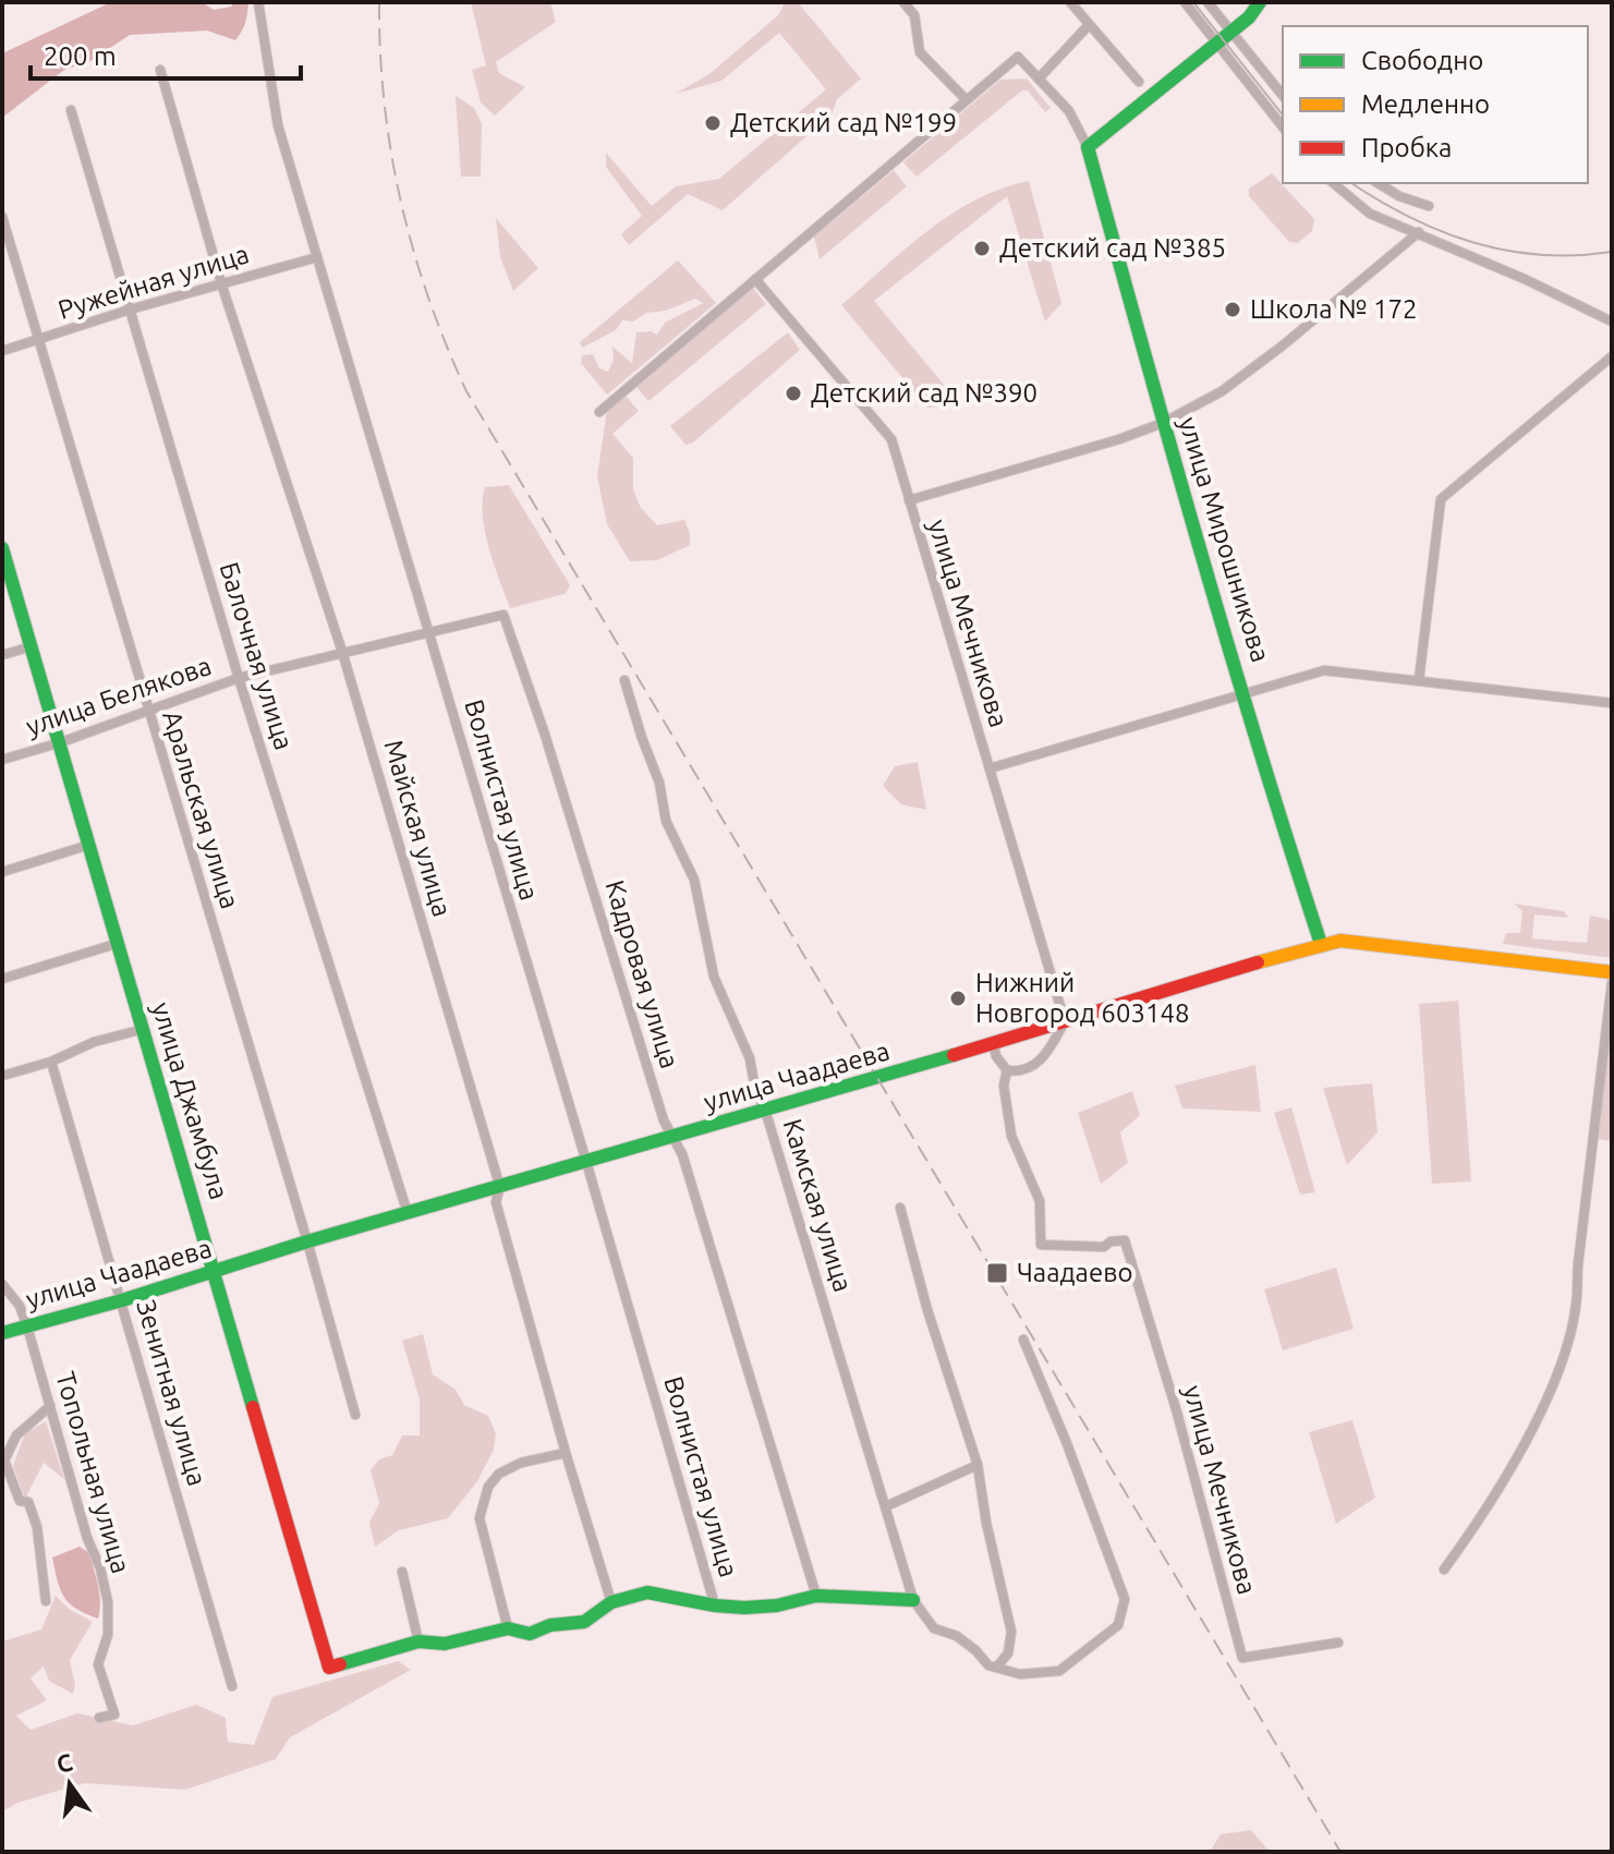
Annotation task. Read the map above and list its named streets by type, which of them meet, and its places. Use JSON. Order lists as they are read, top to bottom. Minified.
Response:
{"streets":{"street":["Ружейная улица","улица Мирошникова","улица Мечникова","Балочная улица","улица Белякова","Волнистая улица","Аральская улица","Майская улица","Кадровая улица","улица Чаадаева","улица Джамбула","Камская улица","Зенитная улица","Топольная улица"]},"crossings":[["Ружейная улица","Балочная улица"],["Ружейная улица","Волнистая улица"],["Ружейная улица","Аральская улица"],["Ружейная улица","Майская улица"],["улица Мирошникова","улица Чаадаева"],["улица Мечникова","улица Чаадаева"],["Балочная улица","улица Белякова"],["Балочная улица","улица Чаадаева"],["улица Белякова","Волнистая улица"],["улица Белякова","Аральская улица"],["улица Белякова","Майская улица"],["улица Белякова","Кадровая улица"],["улица Белякова","улица Джамбула"],["Волнистая улица","улица Чаадаева"],["Аральская улица","улица Чаадаева"],["Майская улица","улица Чаадаева"],["Кадровая улица","улица Чаадаева"],["улица Чаадаева","улица Джамбула"],["улица Чаадаева","Камская улица"],["улица Чаадаева","Зенитная улица"],["улица Чаадаева","Топольная улица"]],"places":{"other":["Детский сад №199","Детский сад №385","Школа № 172","Детский сад №390","Нижний Новгород 603148"],"transit":["Чаадаево"]},"legend":["Свободно","Медленно","Пробка"],"scale_bar":"200 m","north":"top"}
